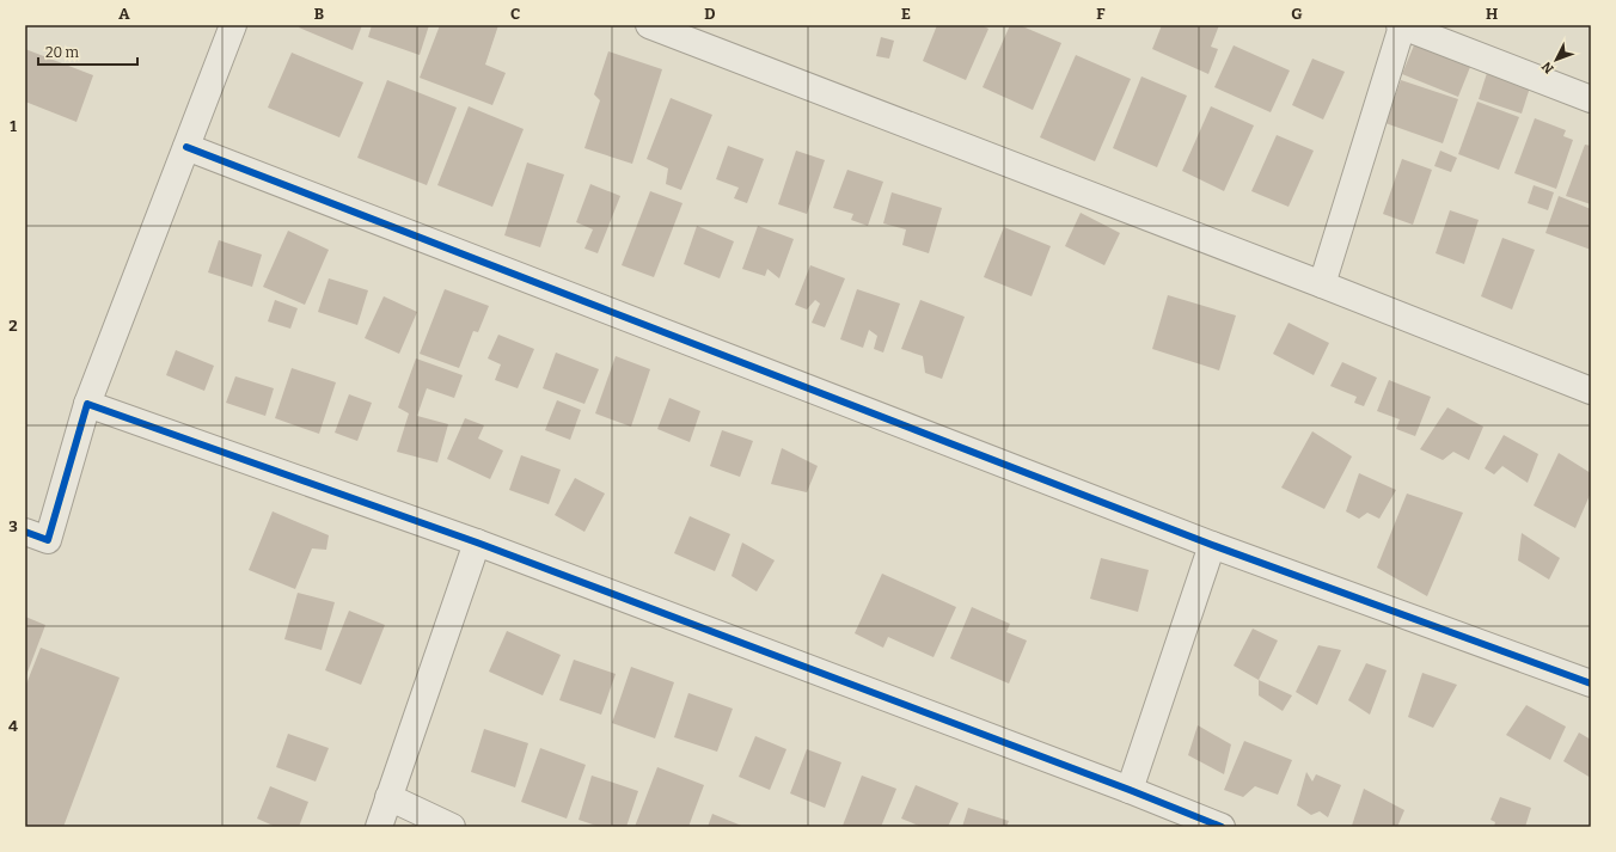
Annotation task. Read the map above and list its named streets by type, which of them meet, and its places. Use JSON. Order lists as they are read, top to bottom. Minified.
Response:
{"scale_bar":"20 m","north":"bottom left","grid":{"columns":["A","B","C","D","E","F","G","H"],"rows":["1","2","3","4"]}}
